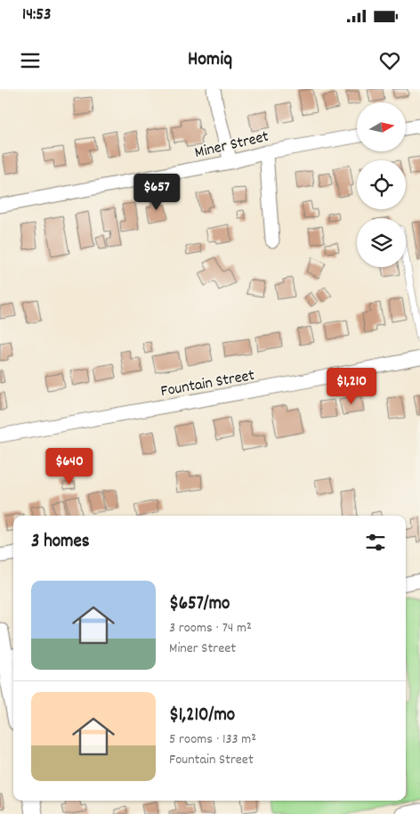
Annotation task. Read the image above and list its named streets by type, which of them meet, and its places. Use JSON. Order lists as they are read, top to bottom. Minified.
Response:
{"streets":{"street":["Miner Street","Fountain Street"]},"north":"right","page":{"status":"14:53","header":"Homiq","price":["$657","$1,210","$640"],"heading":"3 homes","list":[{"name":"$657/mo","note":"3 rooms · 74 m² · Miner Street"},{"name":"$1,210/mo","note":"5 rooms · 133 m² · Fountain Street"}]}}
